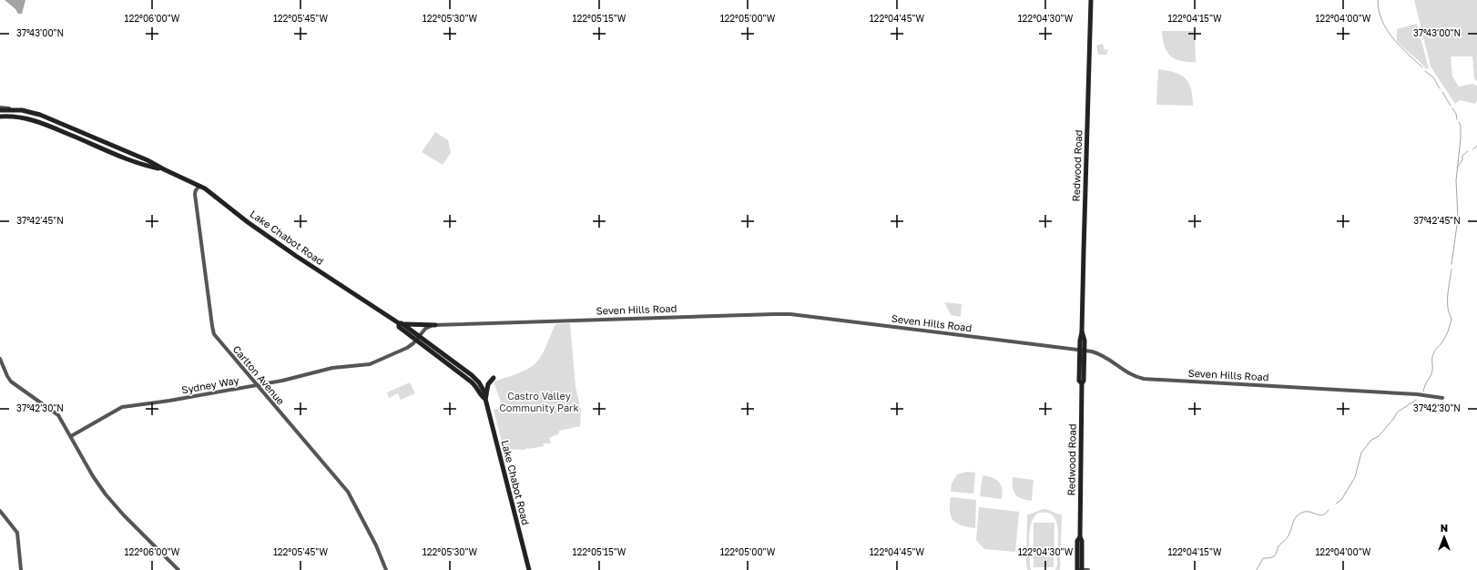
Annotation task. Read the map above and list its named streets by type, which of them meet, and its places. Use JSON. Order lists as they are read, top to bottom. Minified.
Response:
{"streets":{"main road":["Redwood Road","Lake Chabot Road"],"street":["Seven Hills Road","Carlton Avenue","Sydney Way"]},"crossings":[["Redwood Road","Seven Hills Road"],["Lake Chabot Road","Seven Hills Road"],["Lake Chabot Road","Carlton Avenue"],["Lake Chabot Road","Sydney Way"],["Seven Hills Road","Sydney Way"],["Carlton Avenue","Sydney Way"]],"parks":["Castro Valley Community Park"],"north":"top","coordinates":["122°06'00\"W","122°05'45\"W","122°05'30\"W","122°05'15\"W","122°05'00\"W","122°04'45\"W","122°04'30\"W","122°04'15\"W","122°04'00\"W","37°43'00\"N","37°42'45\"N","37°42'30\"N"]}
